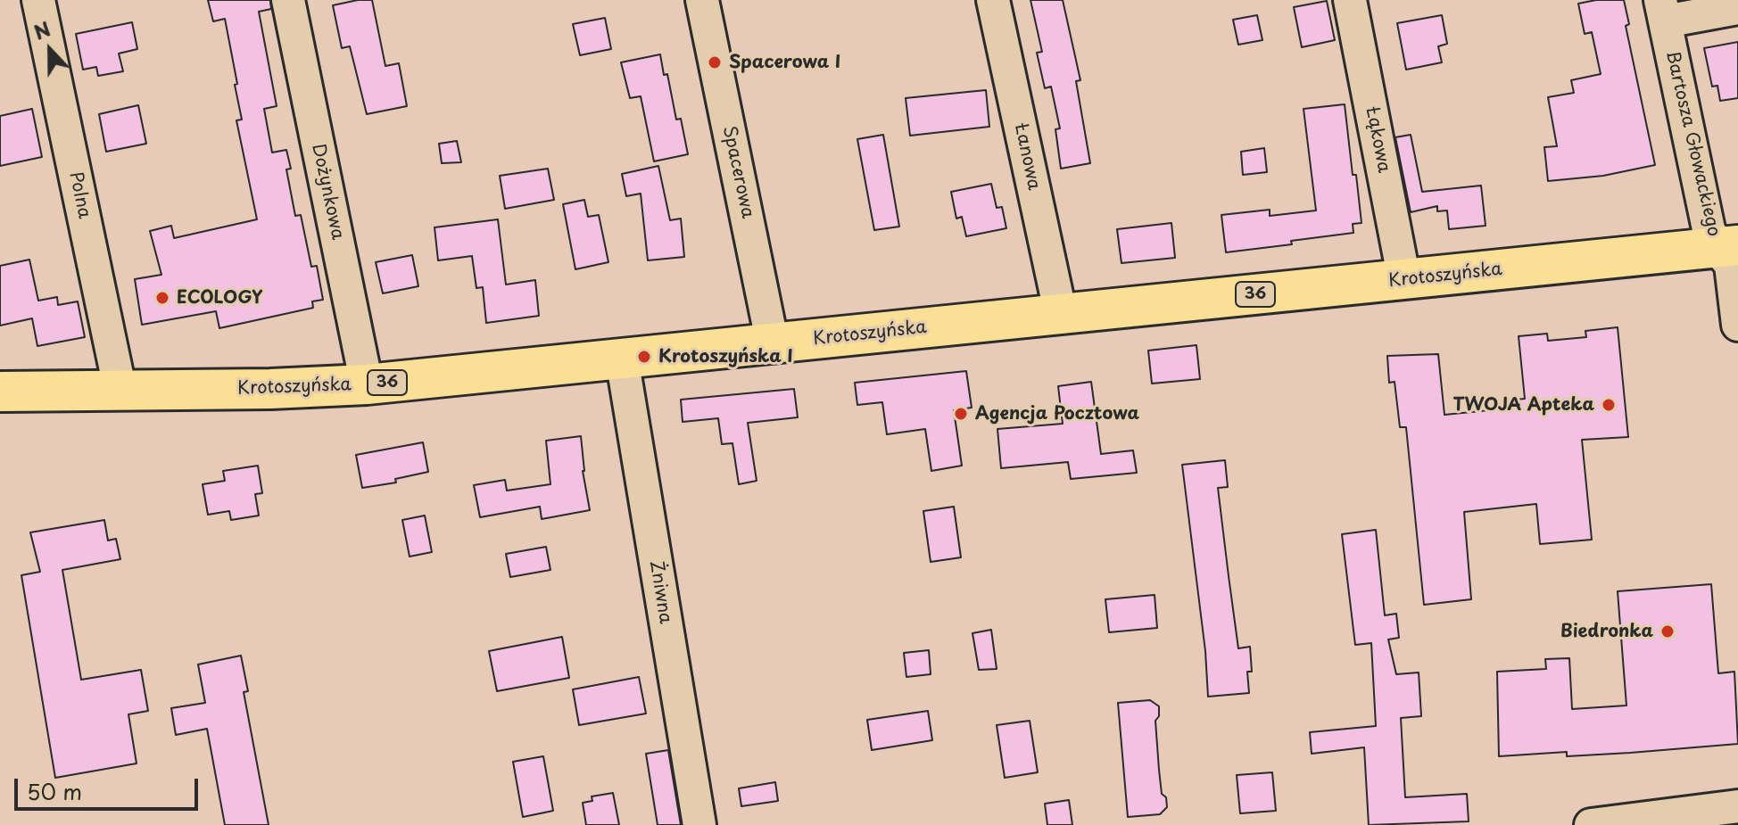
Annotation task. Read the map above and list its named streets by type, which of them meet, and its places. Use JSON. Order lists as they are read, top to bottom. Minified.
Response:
{"streets":{"main road":["Krotoszyńska","36"],"street":["Łąkowa","Bartosza Głowackiego","Łanowa","Spacerowa","Dożynkowa","Polna","Żniwna"]},"crossings":[["Łąkowa","Krotoszyńska"],["Bartosza Głowackiego","Krotoszyńska"],["Łanowa","Krotoszyńska"],["Spacerowa","Krotoszyńska"],["Dożynkowa","Krotoszyńska"],["Polna","Krotoszyńska"],["Krotoszyńska","Żniwna"]],"places":["Spacerowa I","ECOLOGY","Krotoszyńska I","TWOJA Apteka","Agencja Pocztowa","Biedronka"],"scale_bar":"50 m","north":"top"}
